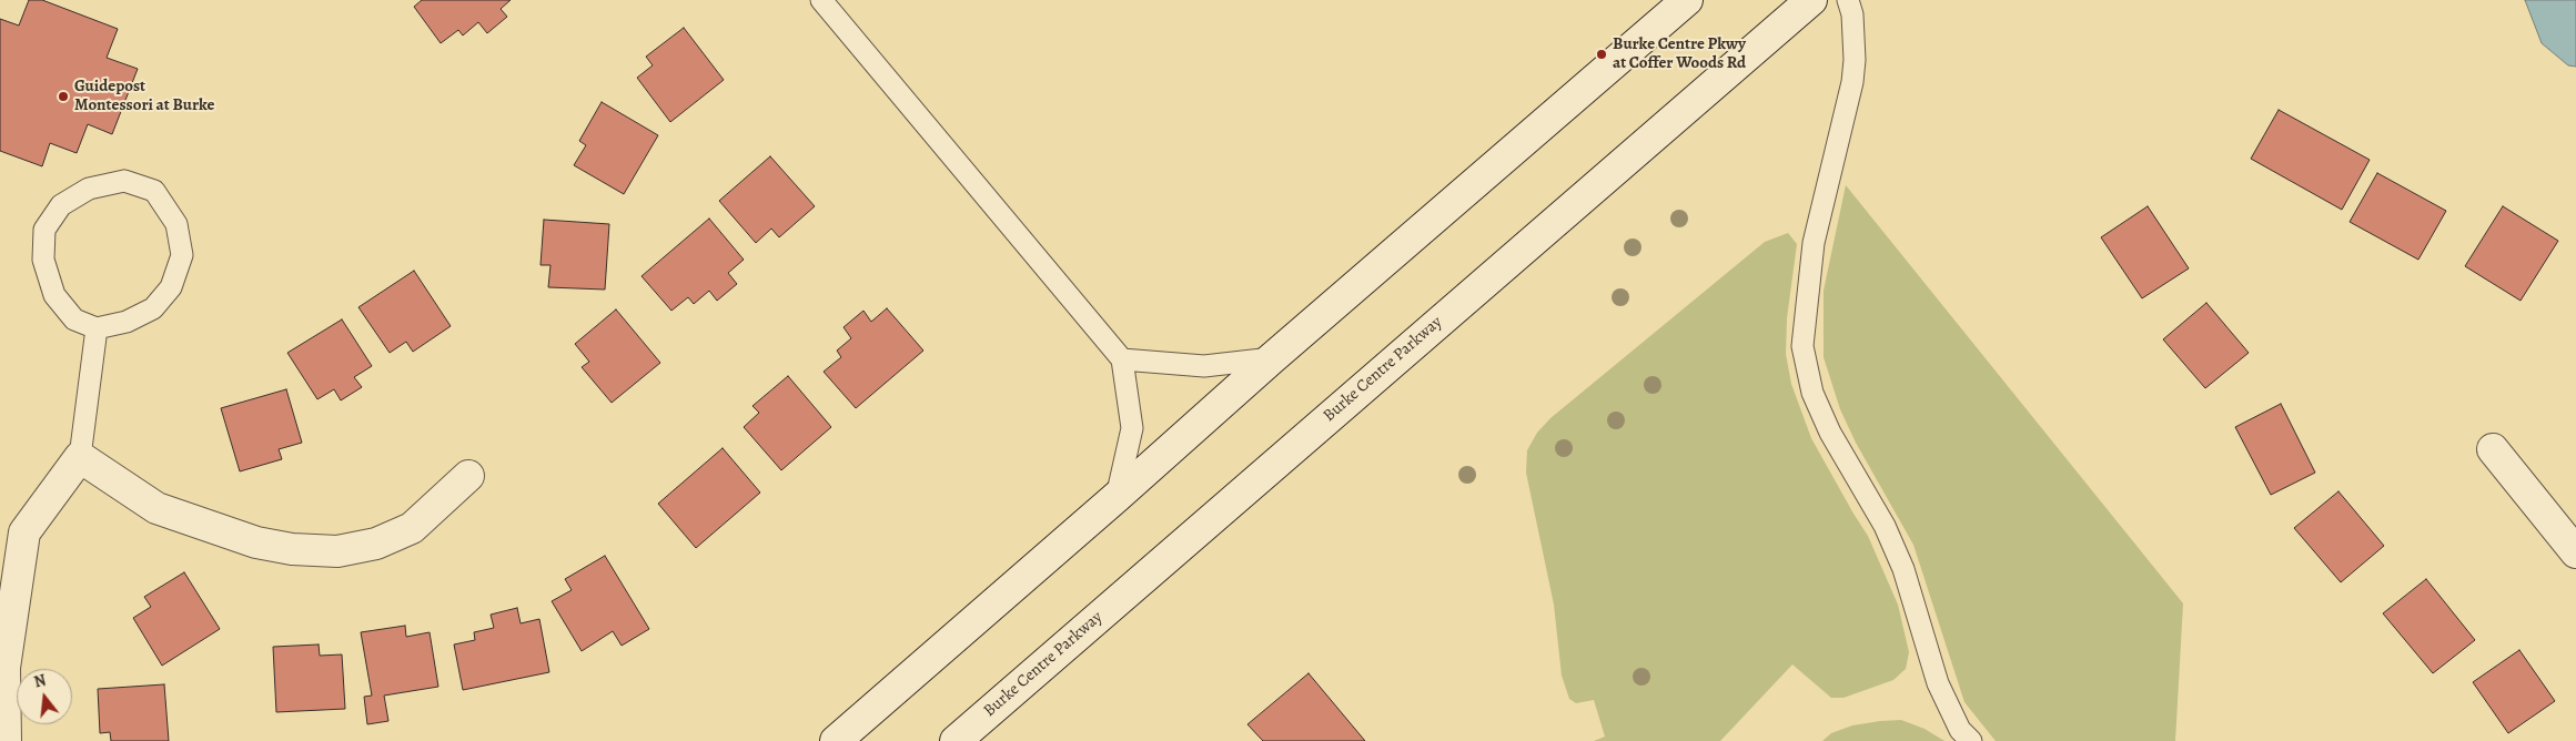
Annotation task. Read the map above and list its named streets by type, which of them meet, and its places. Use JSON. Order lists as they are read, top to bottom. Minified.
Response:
{"streets":{"main road":["Burke Centre Parkway"]},"places":["Burke Centre Pkwy at Coffer Woods Rd","Guidepost Montessori at Burke"],"north":"top"}
